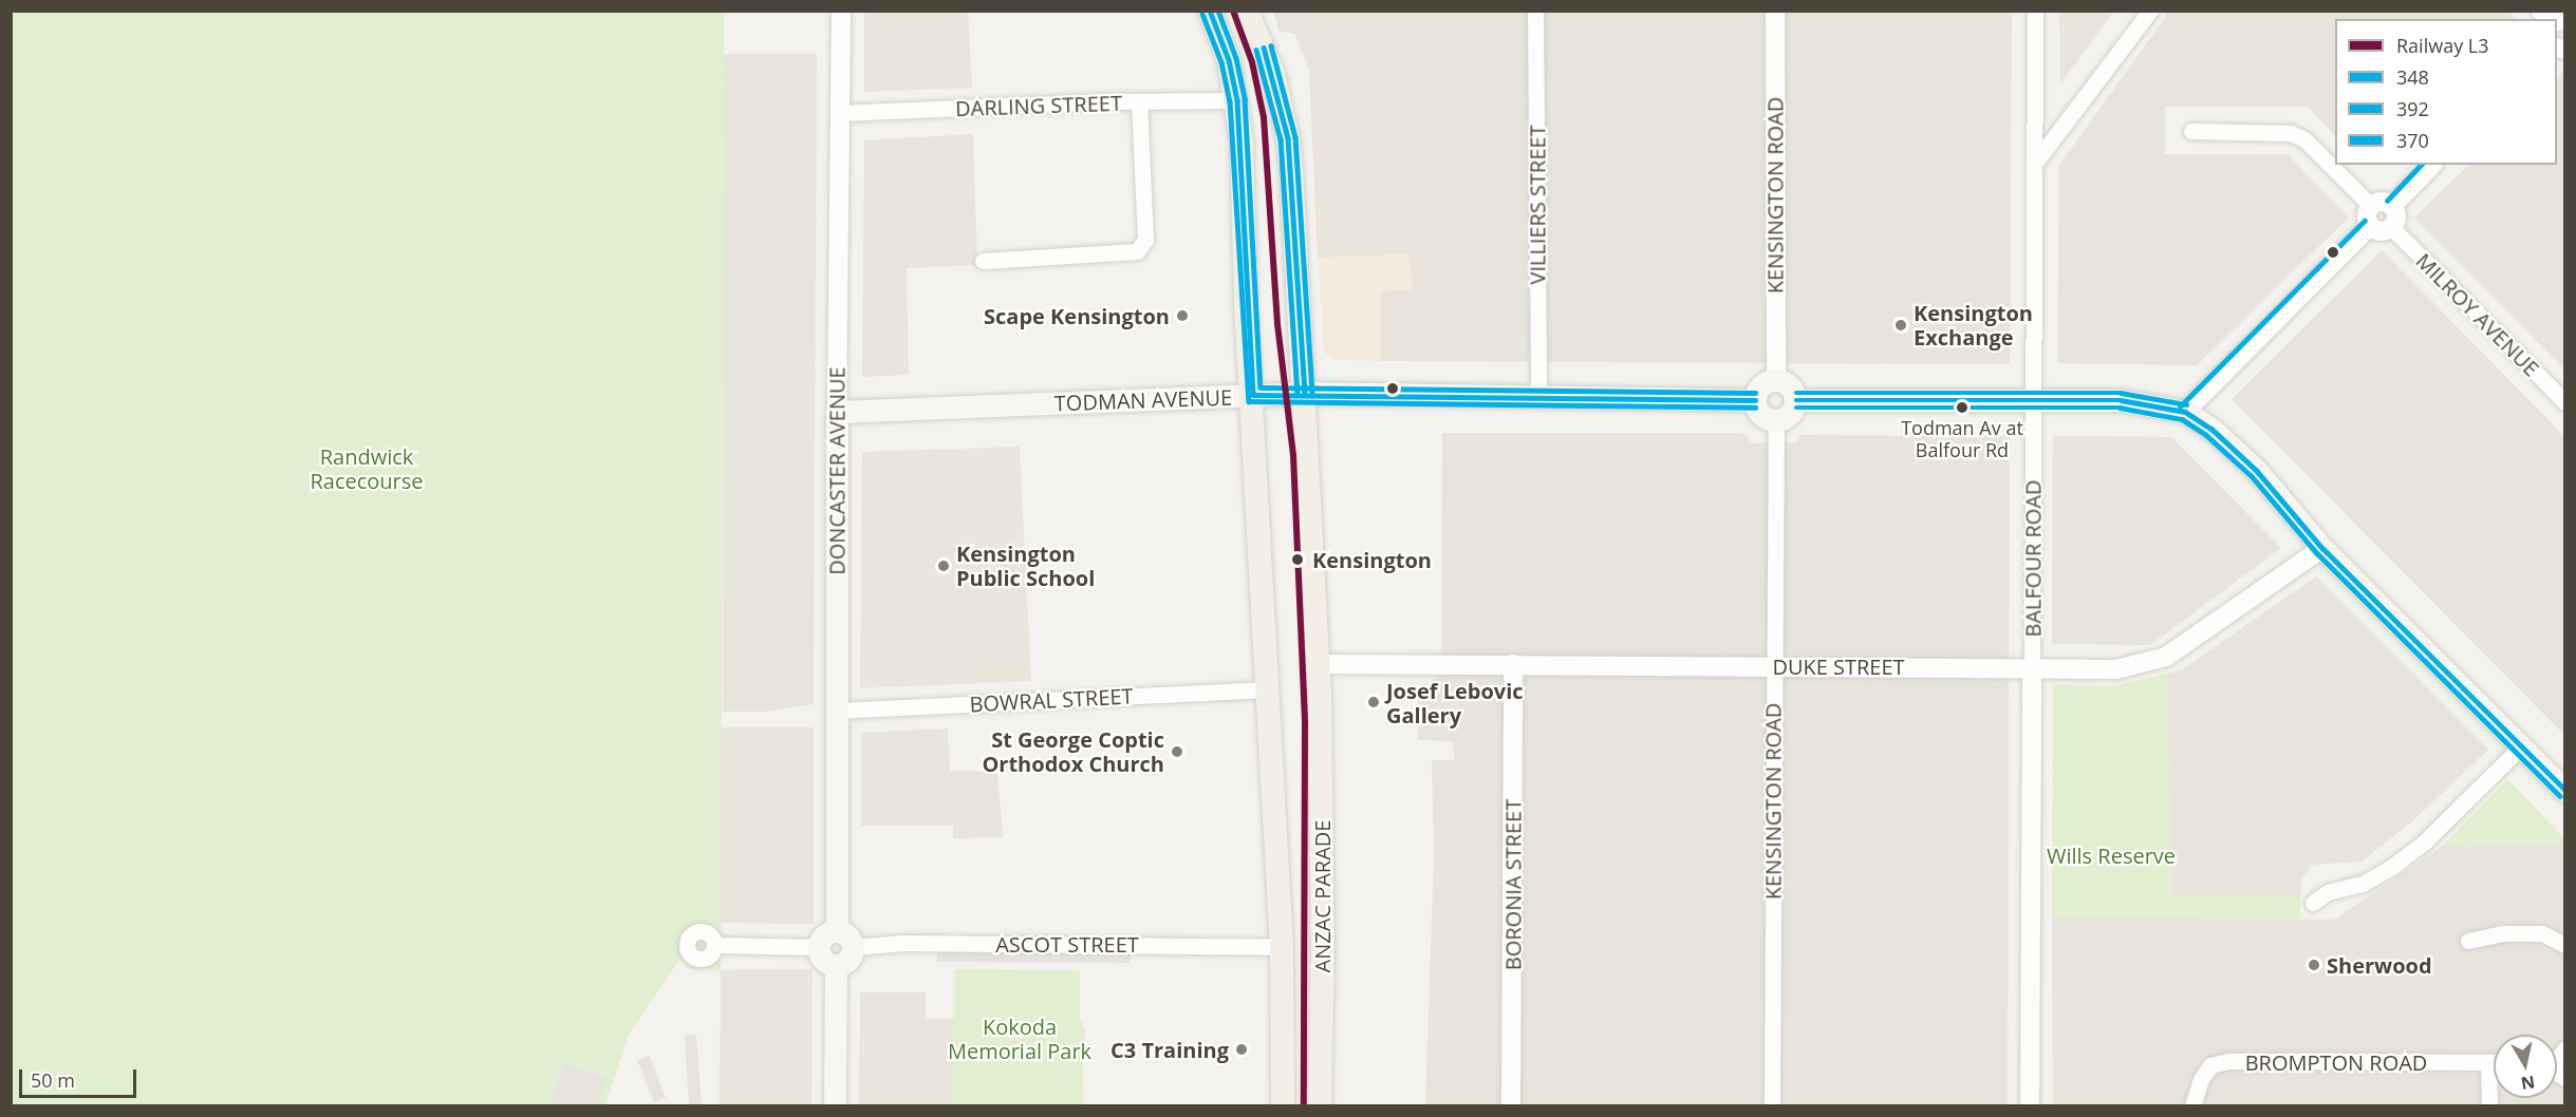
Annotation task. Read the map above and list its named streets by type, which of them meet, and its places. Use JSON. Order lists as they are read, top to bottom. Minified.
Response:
{"streets":{"main road":["TODMAN AVENUE","DONCASTER AVENUE","ANZAC PARADE"],"street":["DARLING STREET","KENSINGTON ROAD","VILLIERS STREET","MILROY AVENUE","BALFOUR ROAD","DUKE STREET","BOWRAL STREET","BORONIA STREET","ASCOT STREET","BROMPTON ROAD"]},"crossings":[["DARLING STREET","DONCASTER AVENUE"],["DARLING STREET","ANZAC PARADE"],["KENSINGTON ROAD","TODMAN AVENUE"],["KENSINGTON ROAD","DUKE STREET"],["VILLIERS STREET","TODMAN AVENUE"],["TODMAN AVENUE","DONCASTER AVENUE"],["TODMAN AVENUE","ANZAC PARADE"],["DONCASTER AVENUE","BOWRAL STREET"],["DONCASTER AVENUE","ASCOT STREET"],["BALFOUR ROAD","DUKE STREET"],["DUKE STREET","BORONIA STREET"],["DUKE STREET","ANZAC PARADE"],["BOWRAL STREET","ANZAC PARADE"],["ANZAC PARADE","ASCOT STREET"]],"parks":["Randwick Racecourse","Wills Reserve","Kokoda Memorial Park"],"places":["Scape Kensington","Kensington Exchange","Todman Av at Balfour Rd","Kensington","Kensington Public School","Josef Lebovic Gallery","St George Coptic Orthodox Church","Sherwood","C3 Training"],"lines":["rail line L3","transit line 348","transit line 370","transit line 392"],"legend":["Railway L3","348","392","370"],"scale_bar":"50 m","north":"bottom"}
